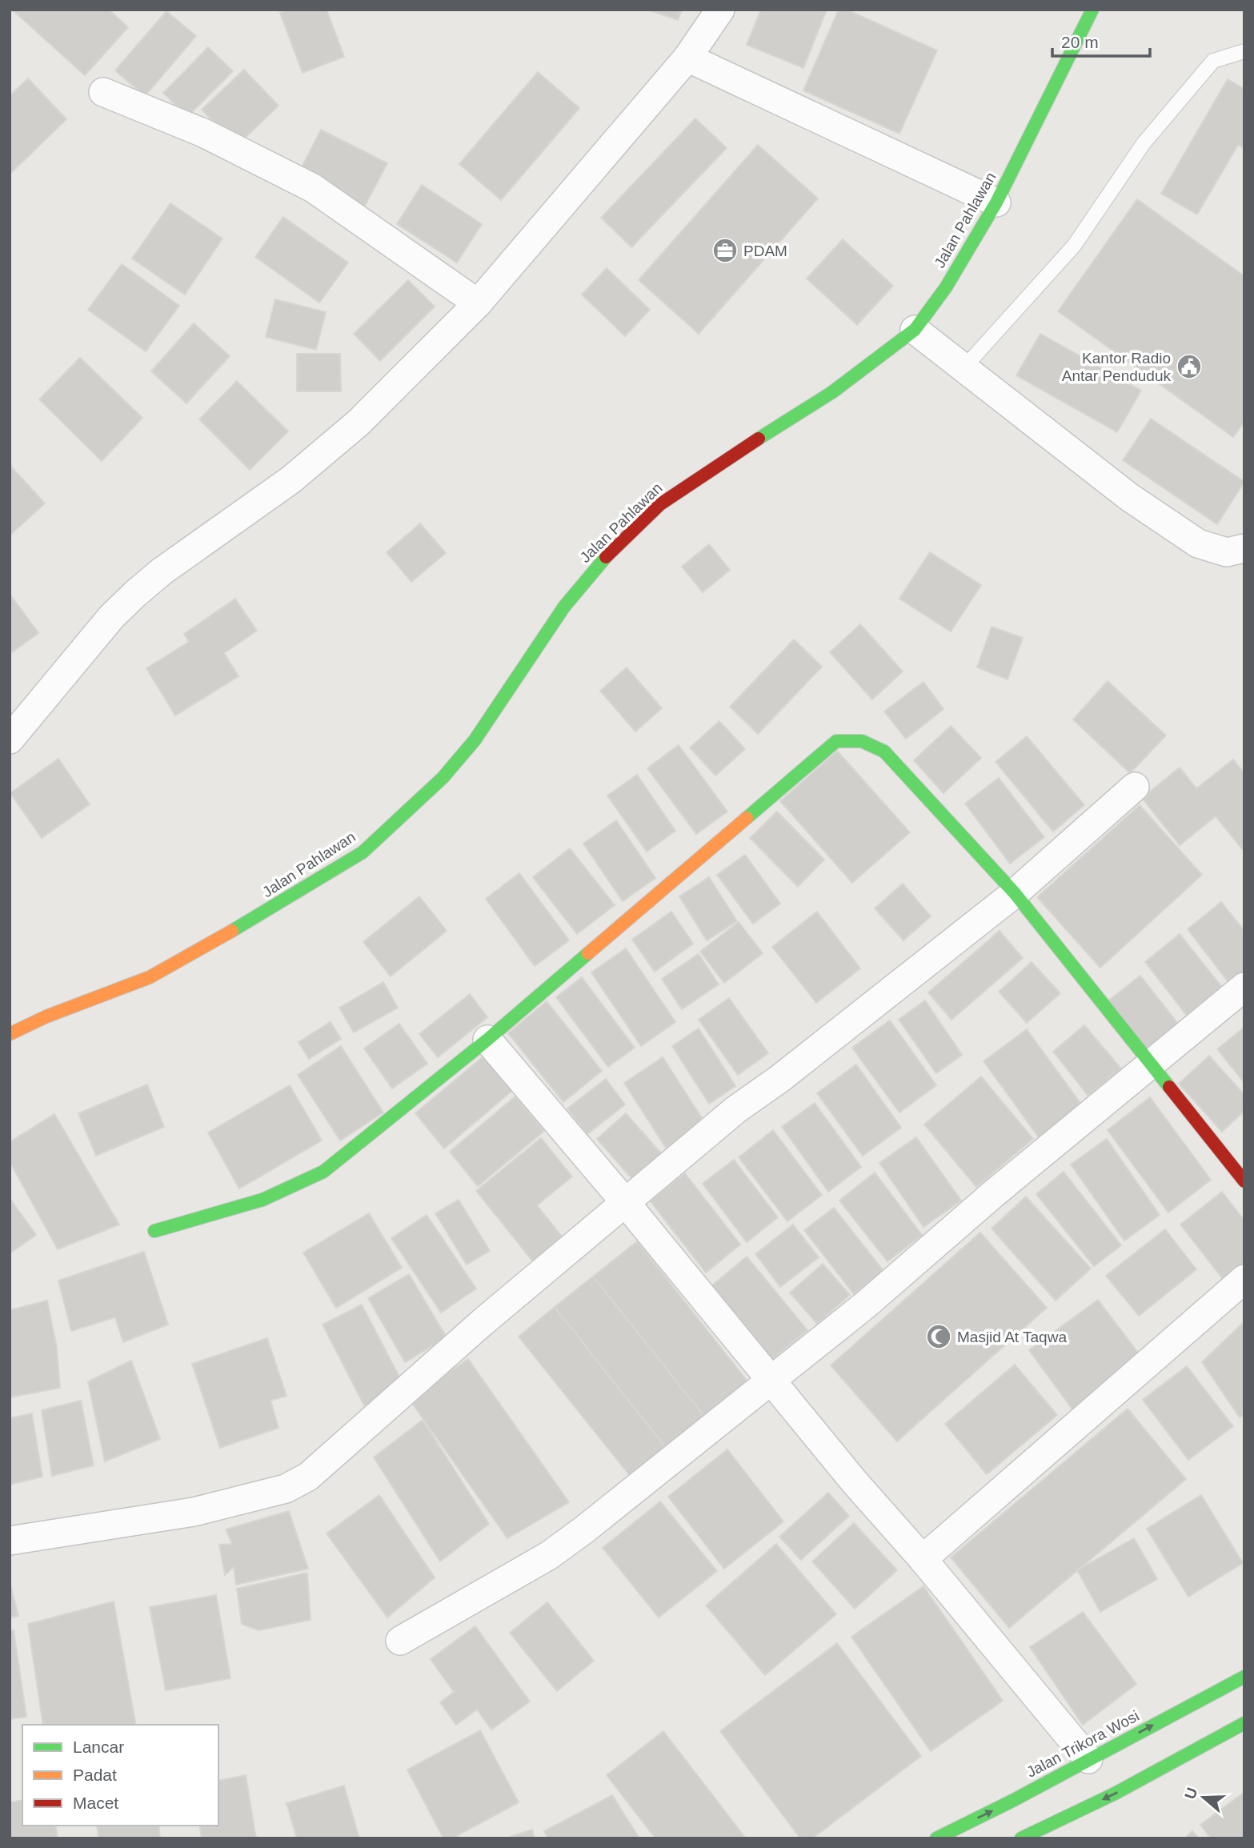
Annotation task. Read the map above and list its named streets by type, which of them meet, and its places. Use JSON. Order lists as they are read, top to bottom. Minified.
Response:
{"streets":{"main road":["Jalan Pahlawan","Jalan Trikora Wosi"]},"places":{"office":["PDAM"],"public building":["Kantor Radio Antar Penduduk"],"mosque":["Masjid At Taqwa"]},"legend":["Lancar","Padat","Macet"],"scale_bar":"20 m","north":"left"}
